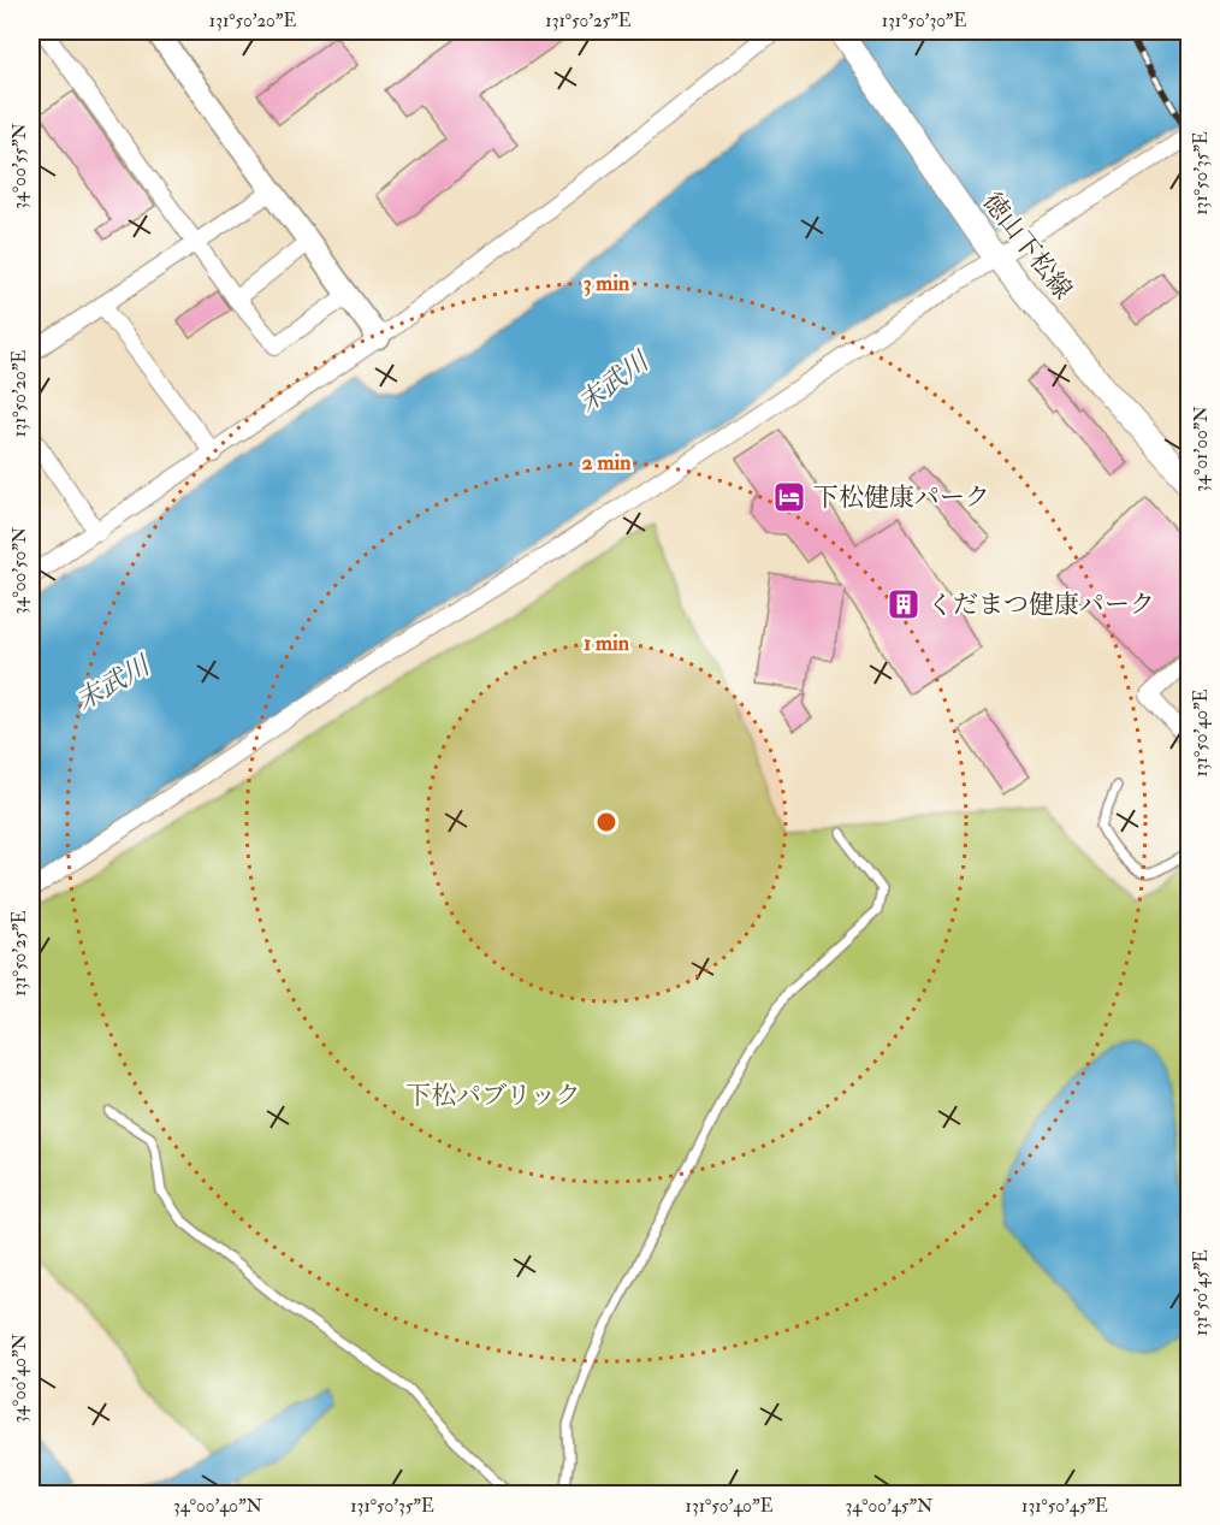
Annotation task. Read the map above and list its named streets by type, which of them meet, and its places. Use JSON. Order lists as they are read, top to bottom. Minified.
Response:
{"streets":{"main road":["徳山下松線"]},"water":["末武川"],"parks":["下松パブリック"],"places":{"hotel":["下松健康パーク"],"building":["くだまつ健康パーク"]},"coordinates":["131°50'20\"E","131°50'25\"E","131°50'30\"E","34°00'55\"N","131°50'35\"E","34°01'00\"N","34°00'50\"N","131°50'40\"E","131°50'45\"E","34°00'40\"N","34°00'45\"N"],"rings":["3 min","2 min","1 min"]}
